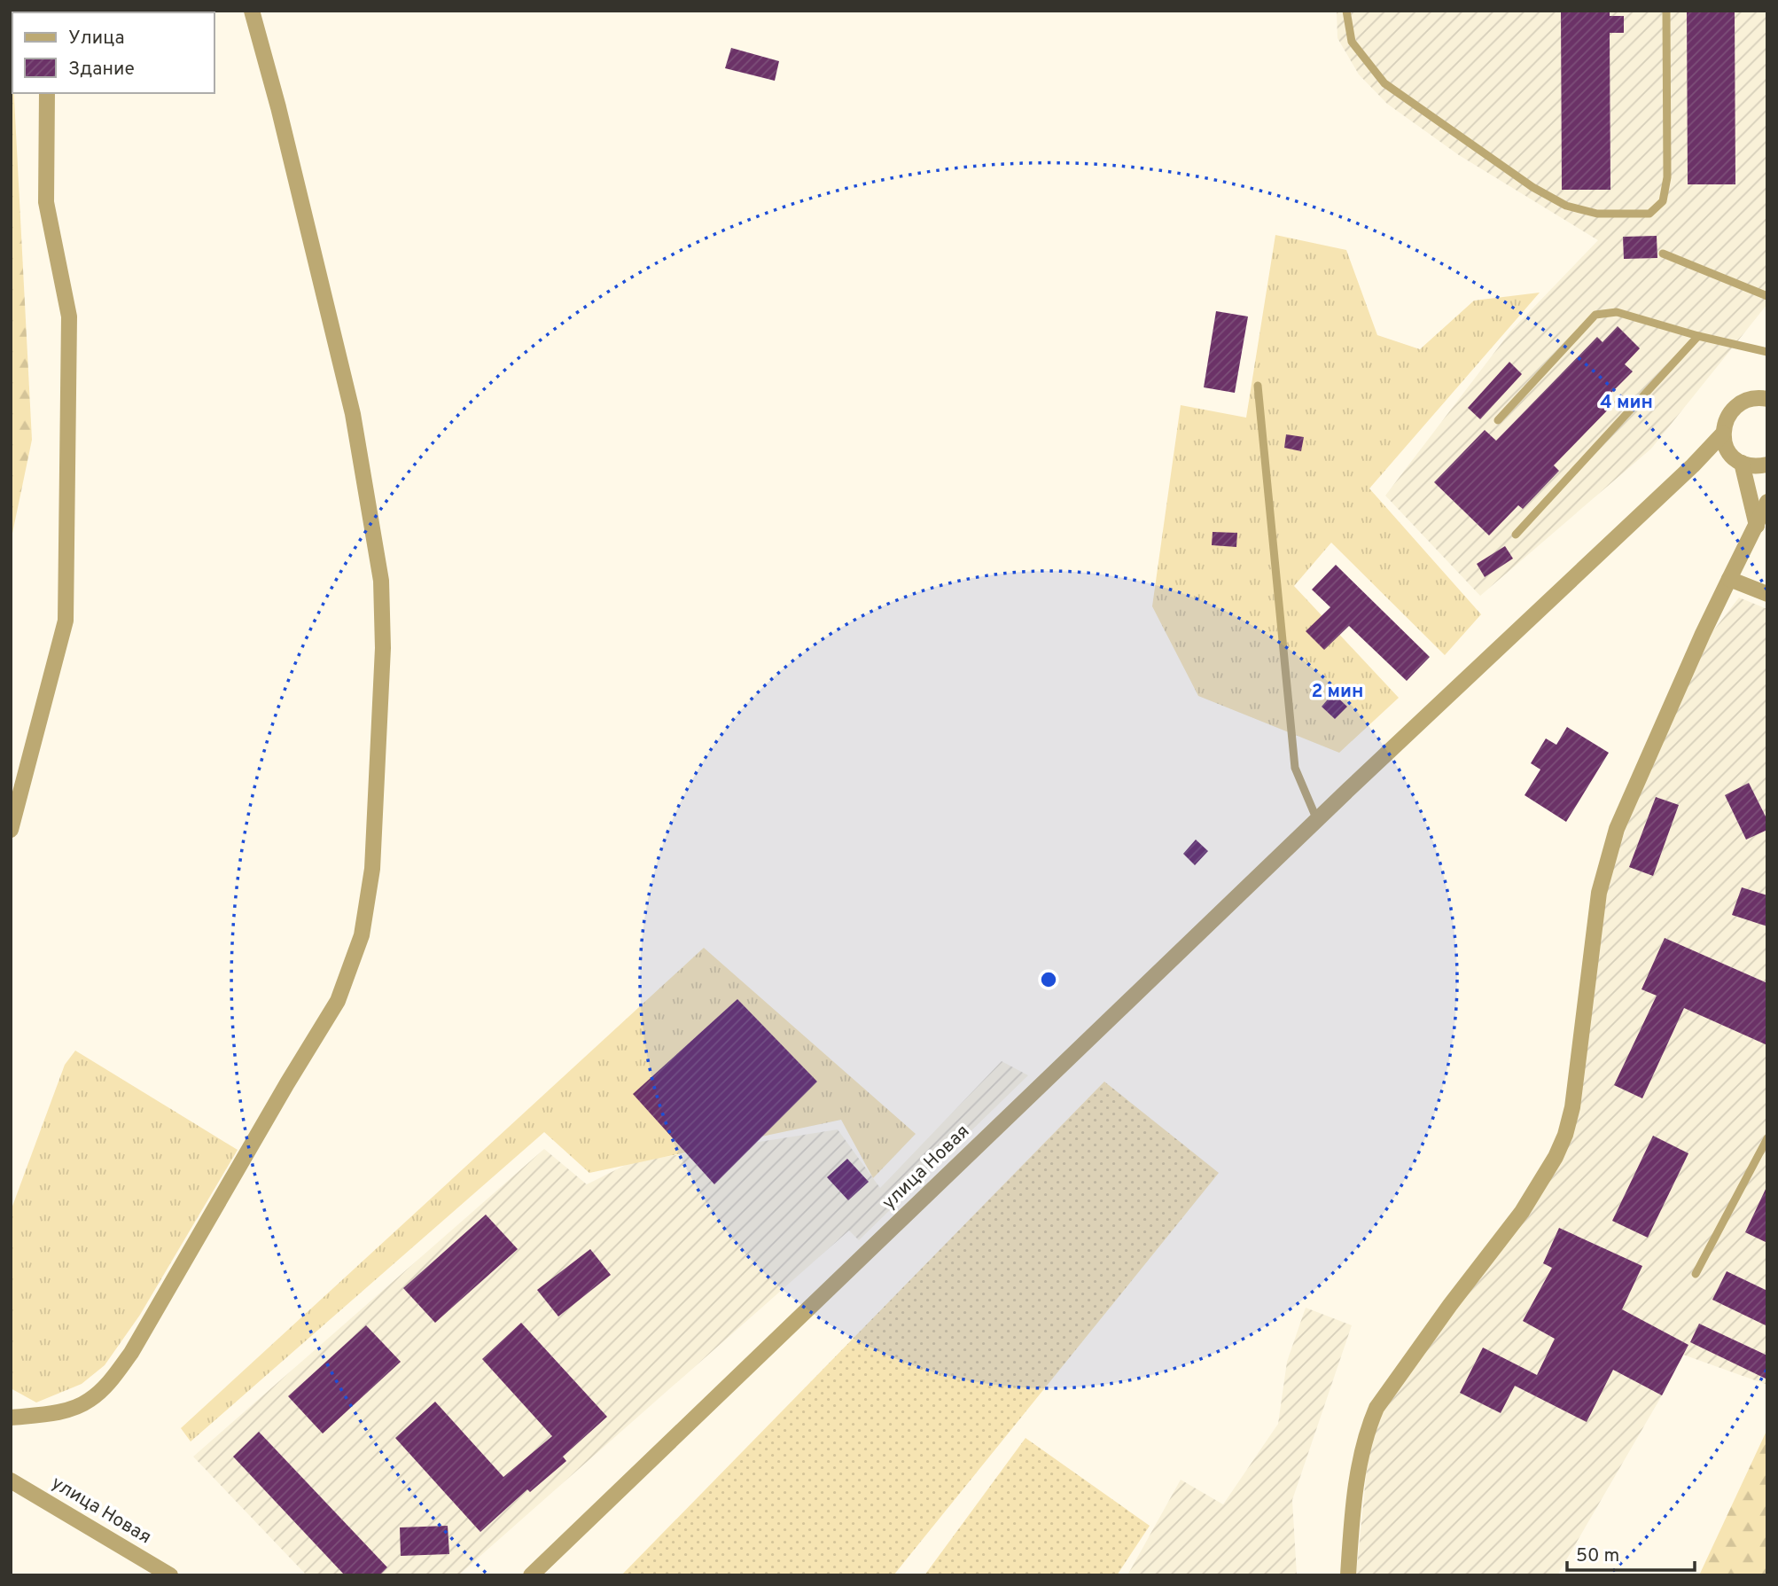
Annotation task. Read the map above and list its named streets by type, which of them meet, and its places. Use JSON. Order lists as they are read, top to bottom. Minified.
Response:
{"streets":{"street":["улица Новая"]},"legend":["Улица","Здание"],"scale_bar":"50 m","rings":["4 мин","2 мин"]}
